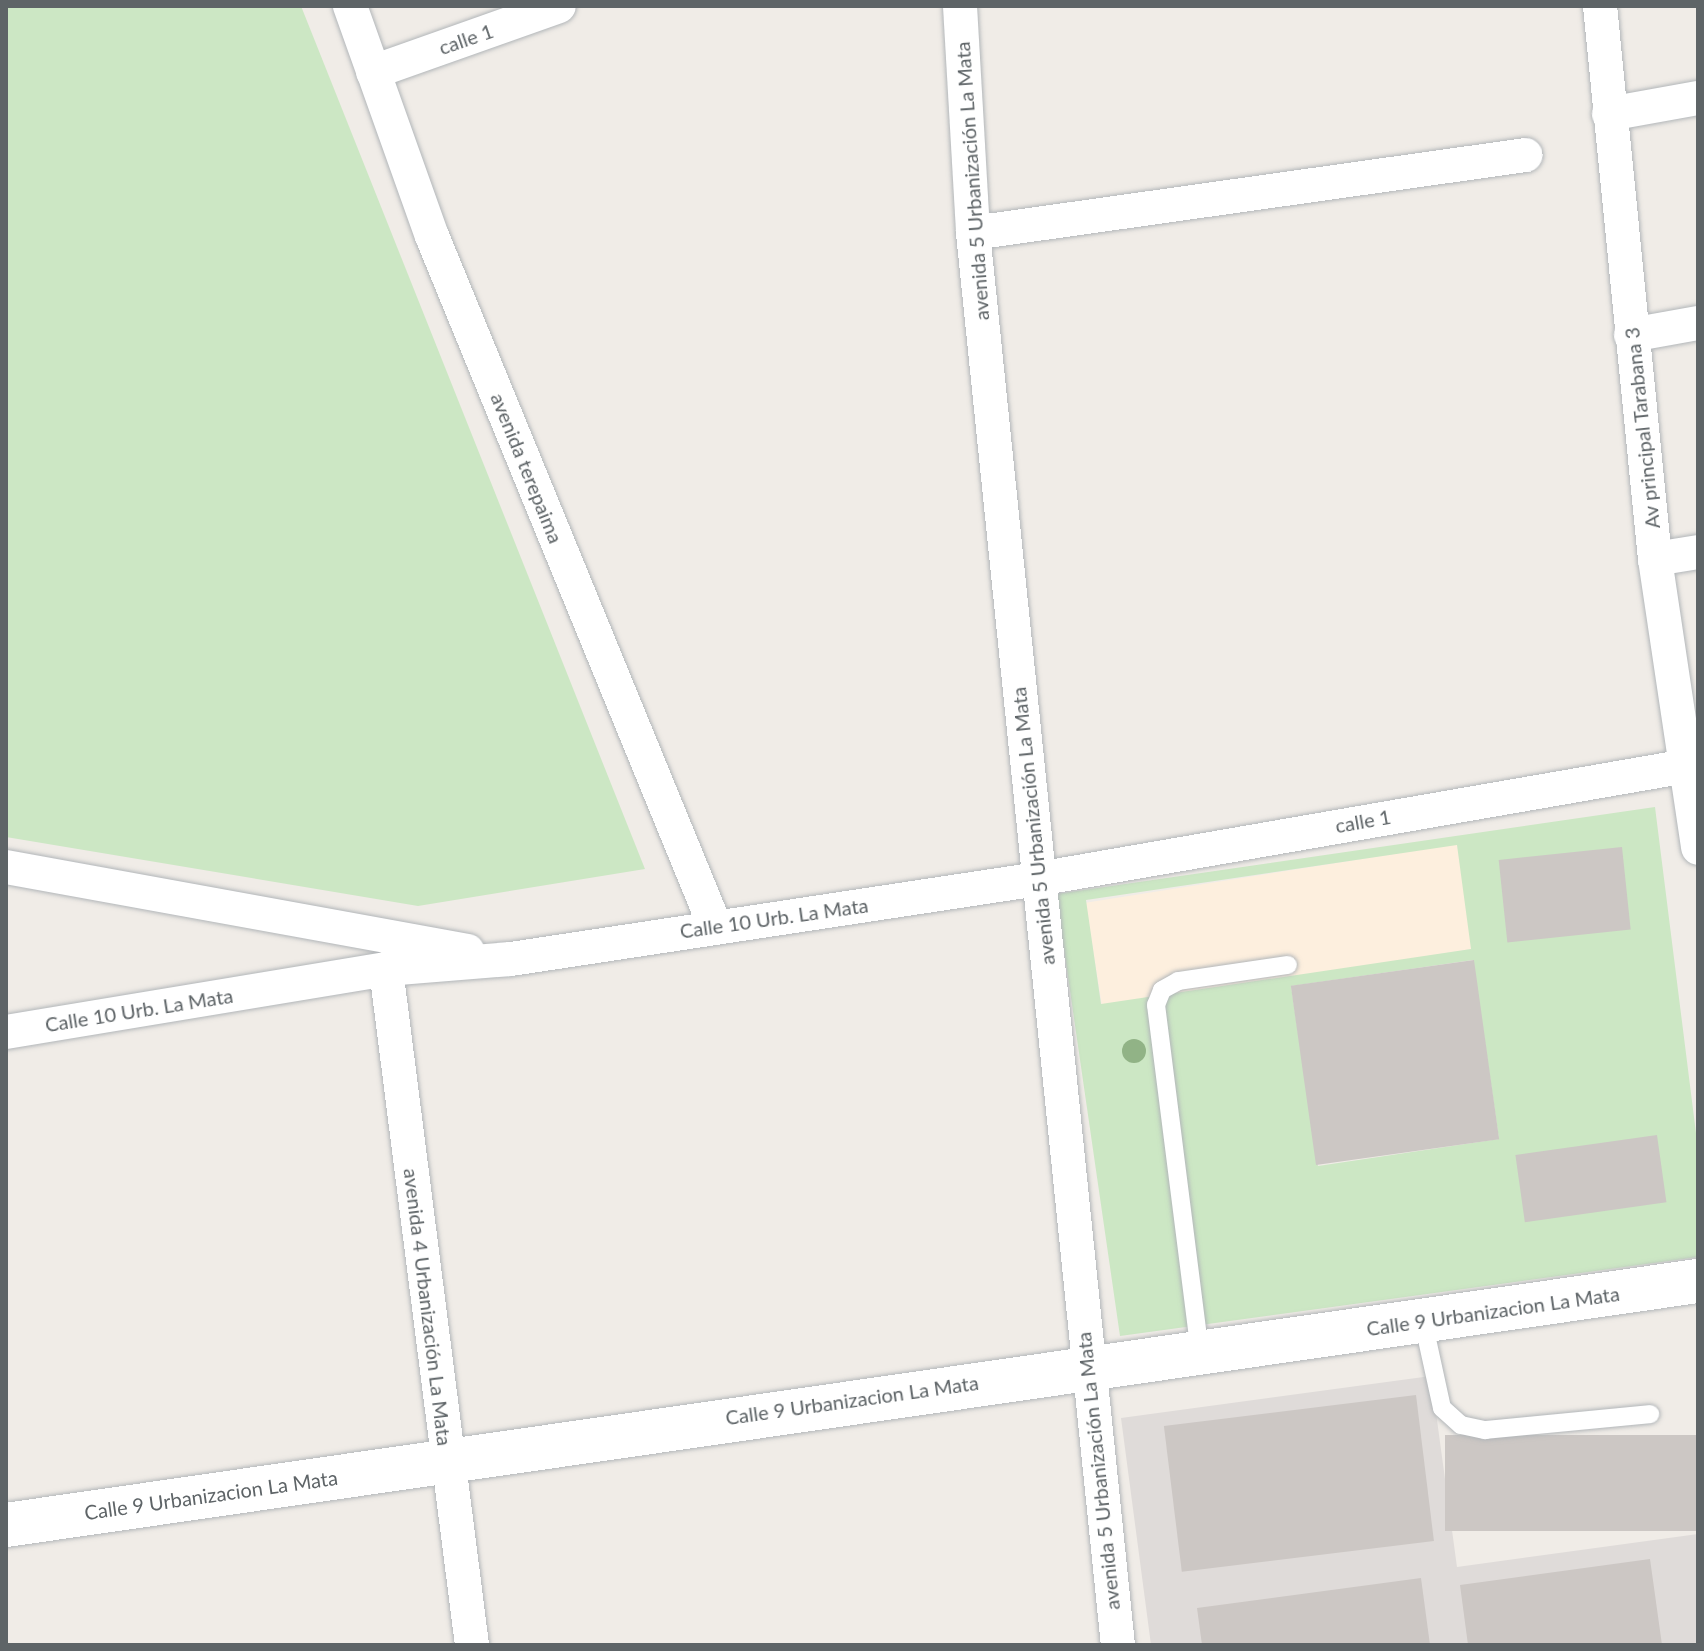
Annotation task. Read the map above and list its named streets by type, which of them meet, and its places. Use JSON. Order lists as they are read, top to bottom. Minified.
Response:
{"streets":{"street":["calle 1","avenida 5 Urbanización La Mata","Av principal Tarabana 3","avenida terepaima","Calle 10 Urb. La Mata","avenida 4 Urbanización La Mata","Calle 9 Urbanizacion La Mata"]},"crossings":[["calle 1","avenida 5 Urbanización La Mata"],["calle 1","Av principal Tarabana 3"],["calle 1","avenida terepaima"],["calle 1","Calle 10 Urb. La Mata"],["avenida 5 Urbanización La Mata","Calle 10 Urb. La Mata"],["avenida 5 Urbanización La Mata","Calle 9 Urbanizacion La Mata"],["avenida terepaima","Calle 10 Urb. La Mata"],["Calle 10 Urb. La Mata","avenida 4 Urbanización La Mata"],["avenida 4 Urbanización La Mata","Calle 9 Urbanizacion La Mata"]]}
